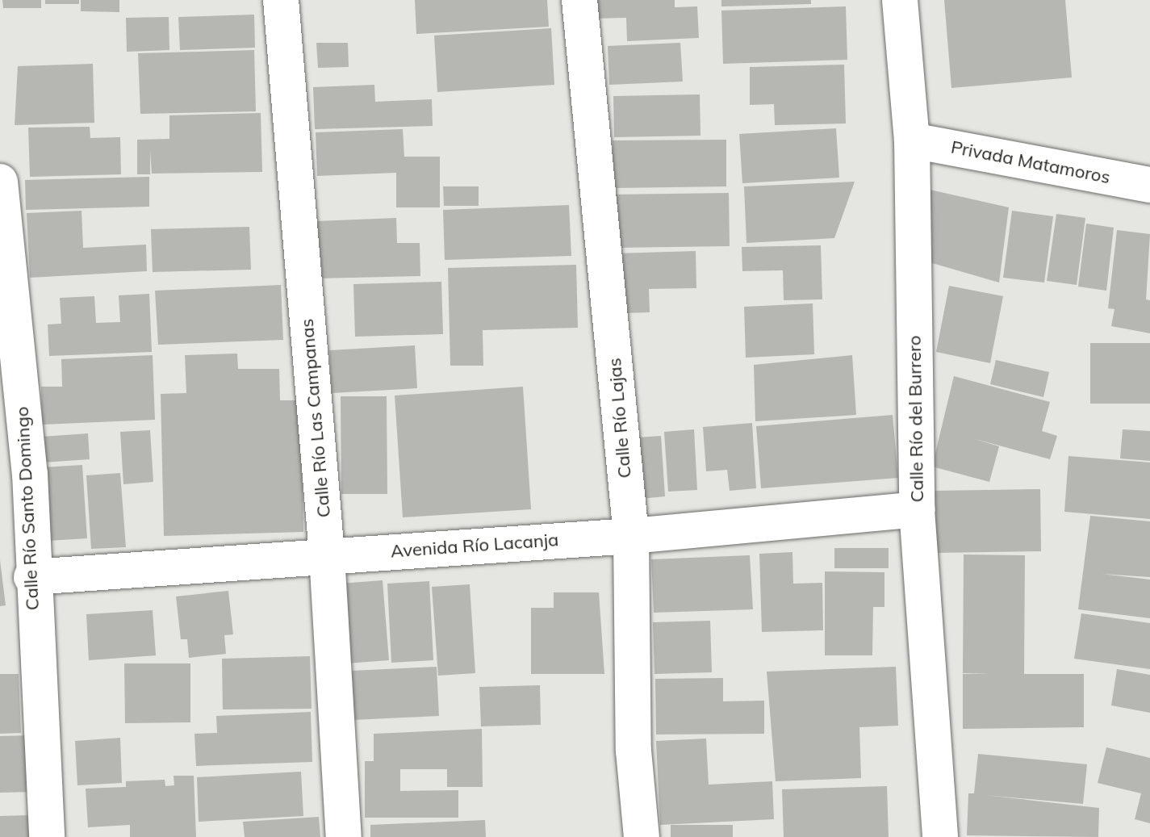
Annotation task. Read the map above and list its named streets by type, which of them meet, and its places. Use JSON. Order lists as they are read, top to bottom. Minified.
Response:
{"streets":{"street":["Privada Matamoros","Calle Río Las Campanas","Calle Río Lajas","Calle Río del Burrero","Calle Río Santo Domingo","Avenida Río Lacanja"]},"crossings":[["Privada Matamoros","Calle Río del Burrero"],["Calle Río Las Campanas","Avenida Río Lacanja"],["Calle Río Lajas","Avenida Río Lacanja"],["Calle Río del Burrero","Avenida Río Lacanja"],["Calle Río Santo Domingo","Avenida Río Lacanja"]]}
